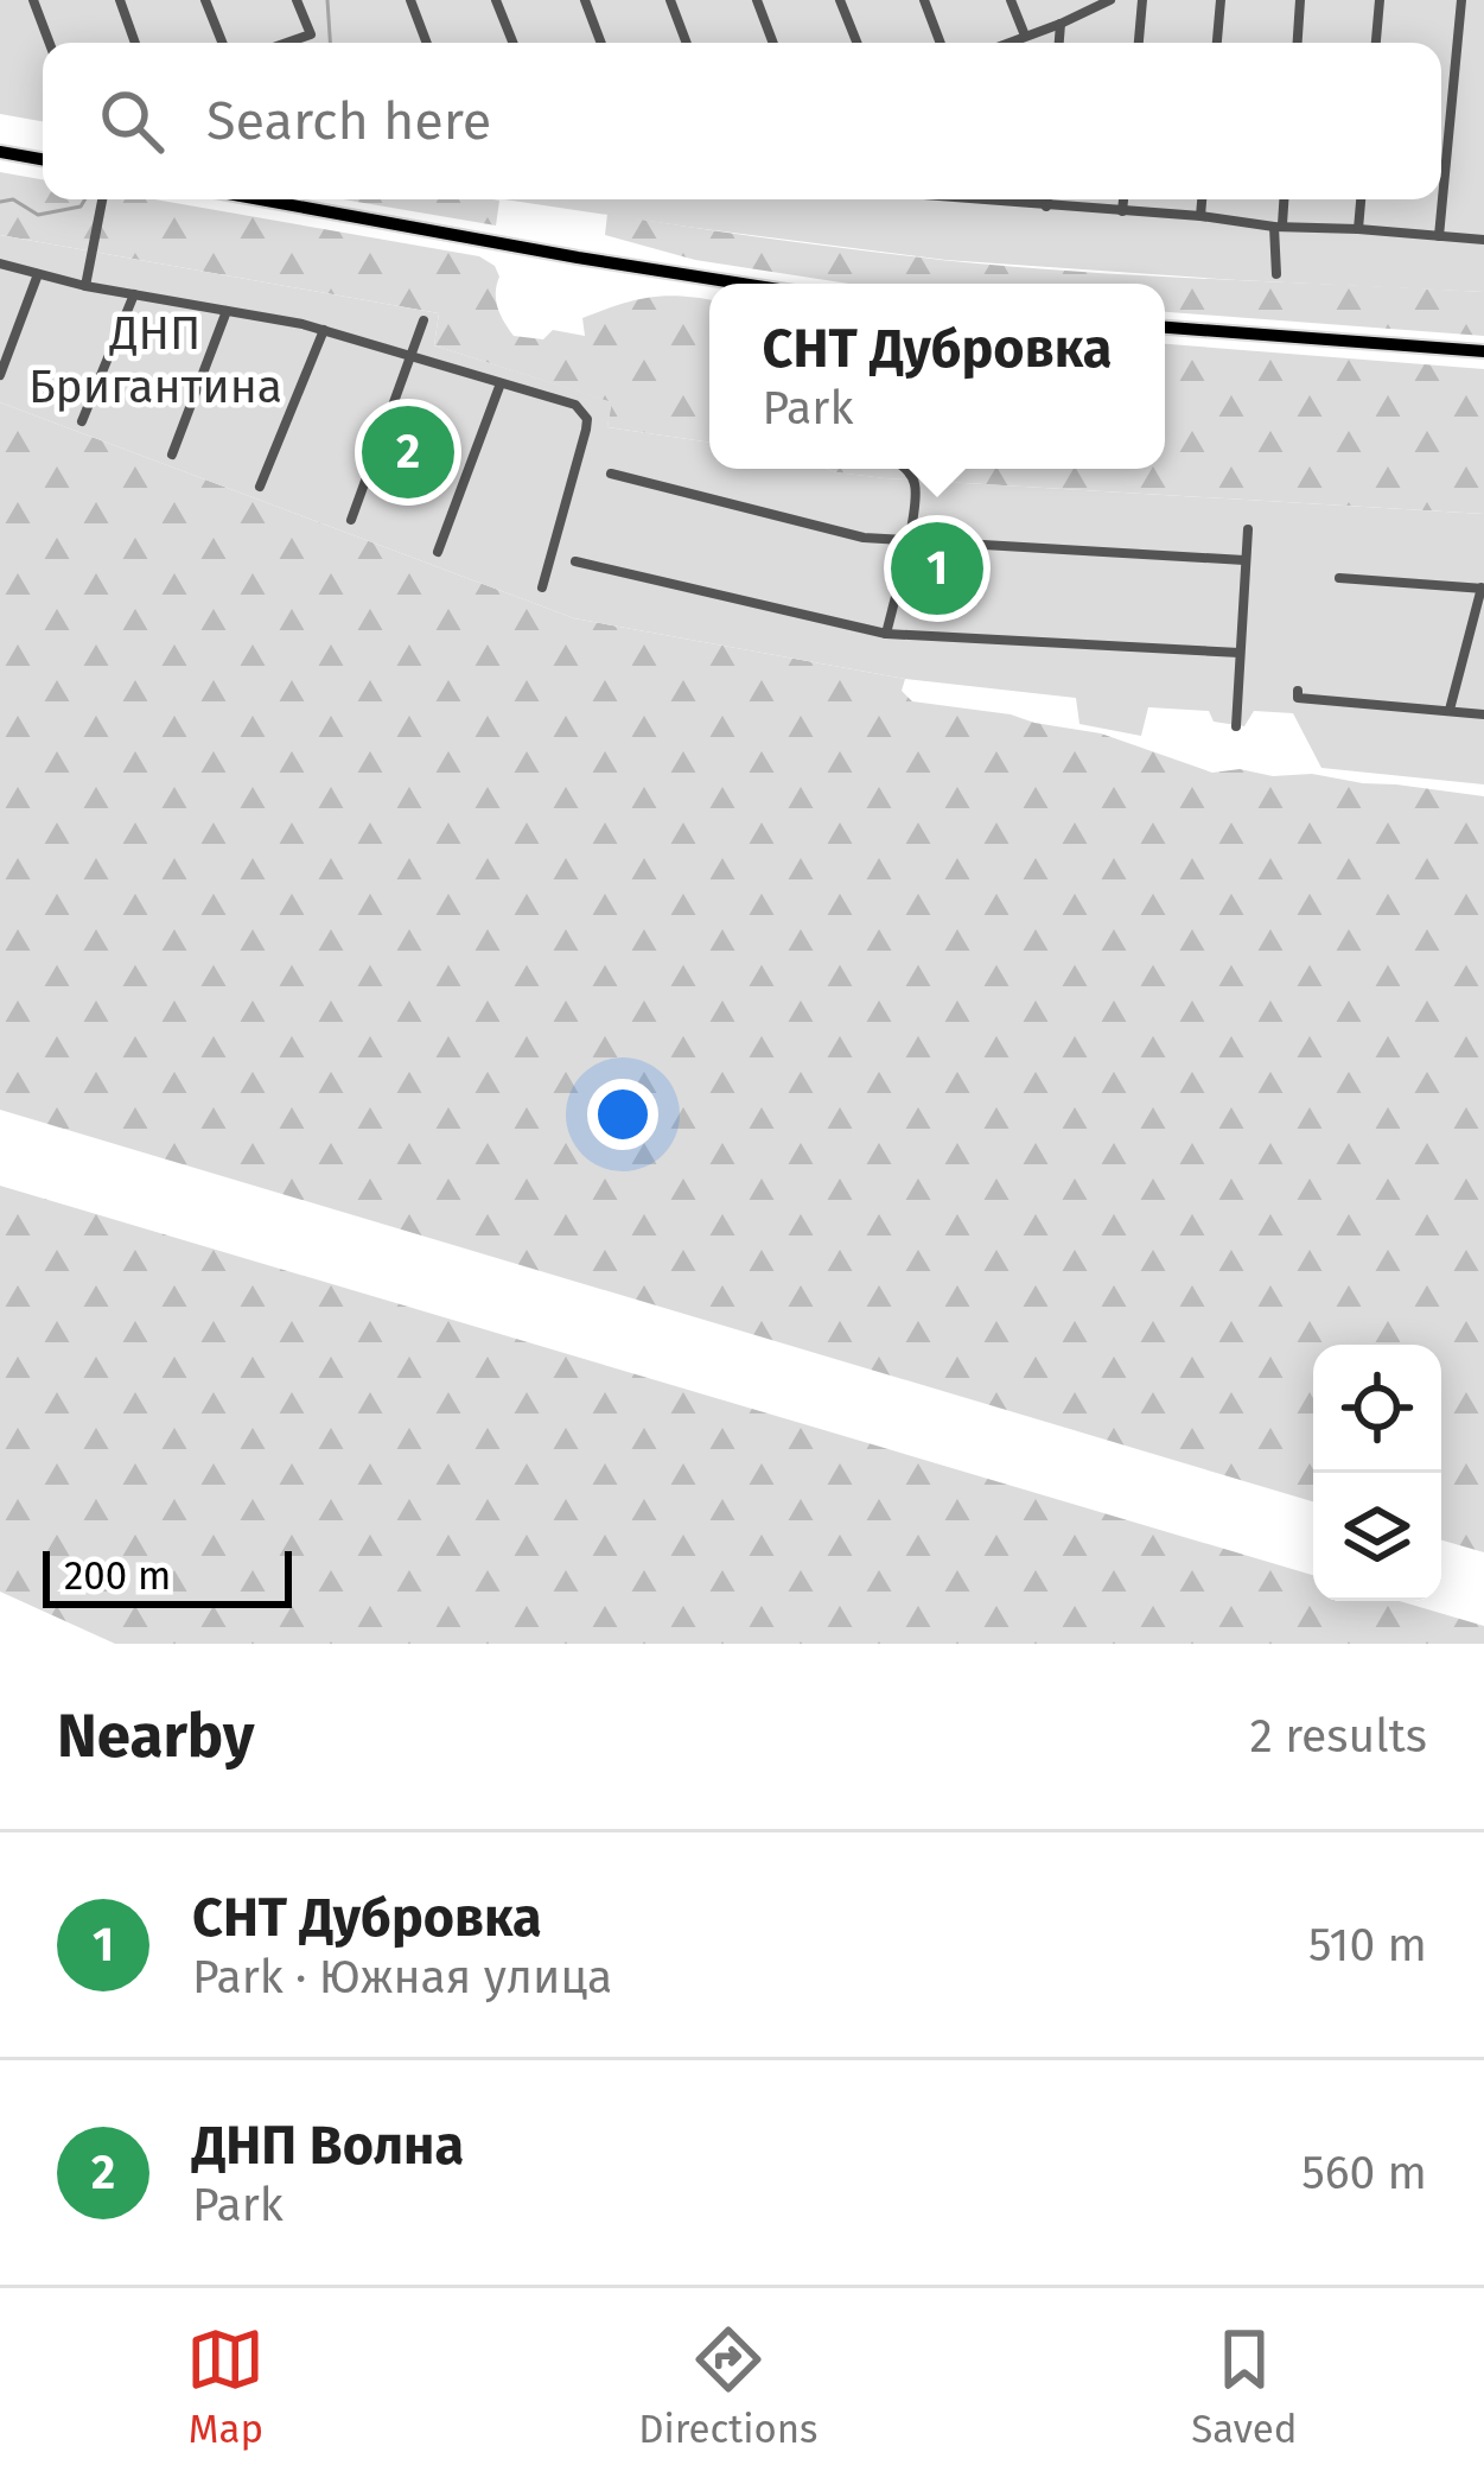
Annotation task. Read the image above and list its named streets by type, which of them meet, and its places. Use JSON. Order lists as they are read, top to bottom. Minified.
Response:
{"parks":["ДНП Бригантина"],"scale_bar":"200 m","page":{"search":"Search here","popup":["СНТ Дубровка","Park"],"pins":["2","1"],"scale":"200 m","heading":["Nearby","2 results"],"list":[{"mark":"1","name":"СНТ Дубровка","note":"Park · Южная улица","value":"510 m"},{"mark":"2","name":"ДНП Волна","note":"Park","value":"560 m"}],"nav":["Map","Directions","Saved"]}}
